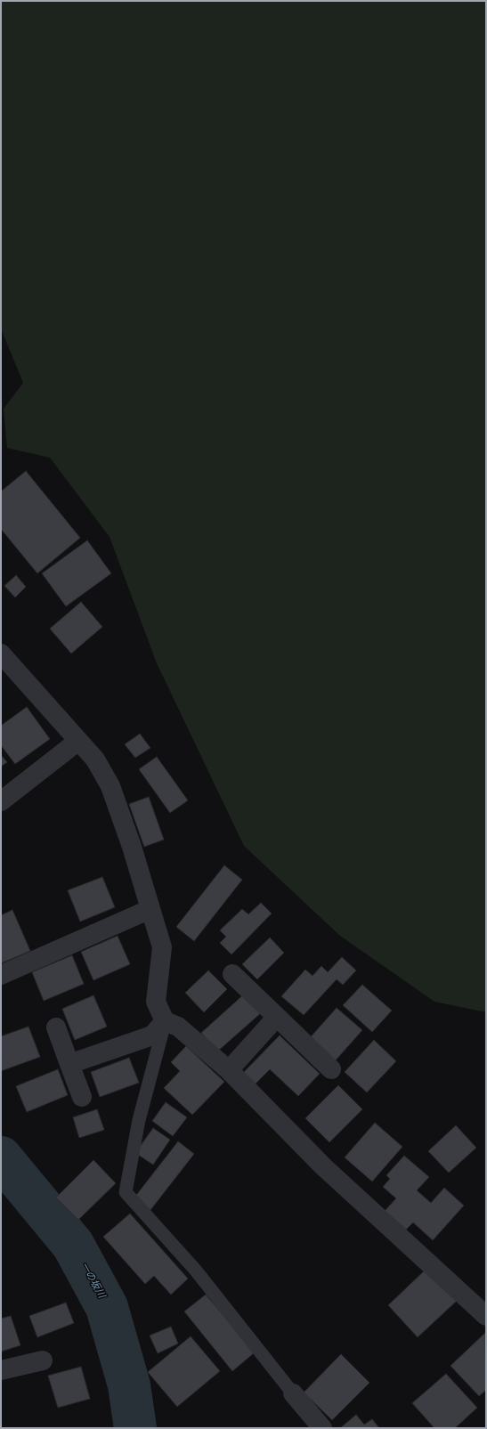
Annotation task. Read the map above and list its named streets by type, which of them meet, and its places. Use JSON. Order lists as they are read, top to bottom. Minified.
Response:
{"water":["一の坂川"]}
